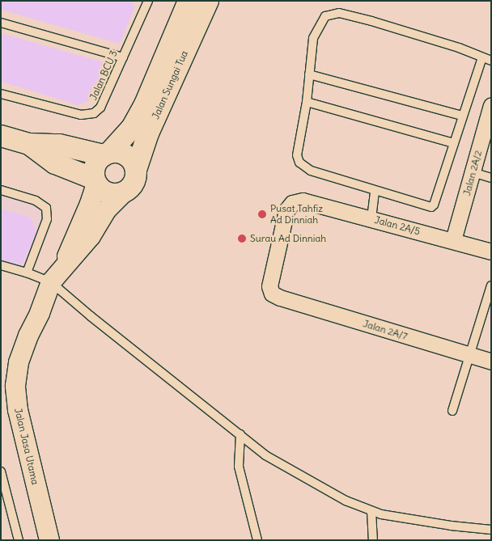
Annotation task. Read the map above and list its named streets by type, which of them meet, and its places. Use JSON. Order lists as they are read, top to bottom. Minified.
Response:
{"streets":{"main road":["Jalan Sungai Tua"],"street":["Jalan 2A/2","Jalan 2A/5","Jalan 2A/7","Jalan Jasa Utama"],"lane":["Jalan BCU 3"]},"crossings":[["Jalan Sungai Tua","Jalan Jasa Utama"],["Jalan 2A/2","Jalan 2A/5"],["Jalan 2A/5","Jalan 2A/7"]],"places":["Pusat Tahfiz Ad Dinniah","Surau Ad Dinniah"]}
